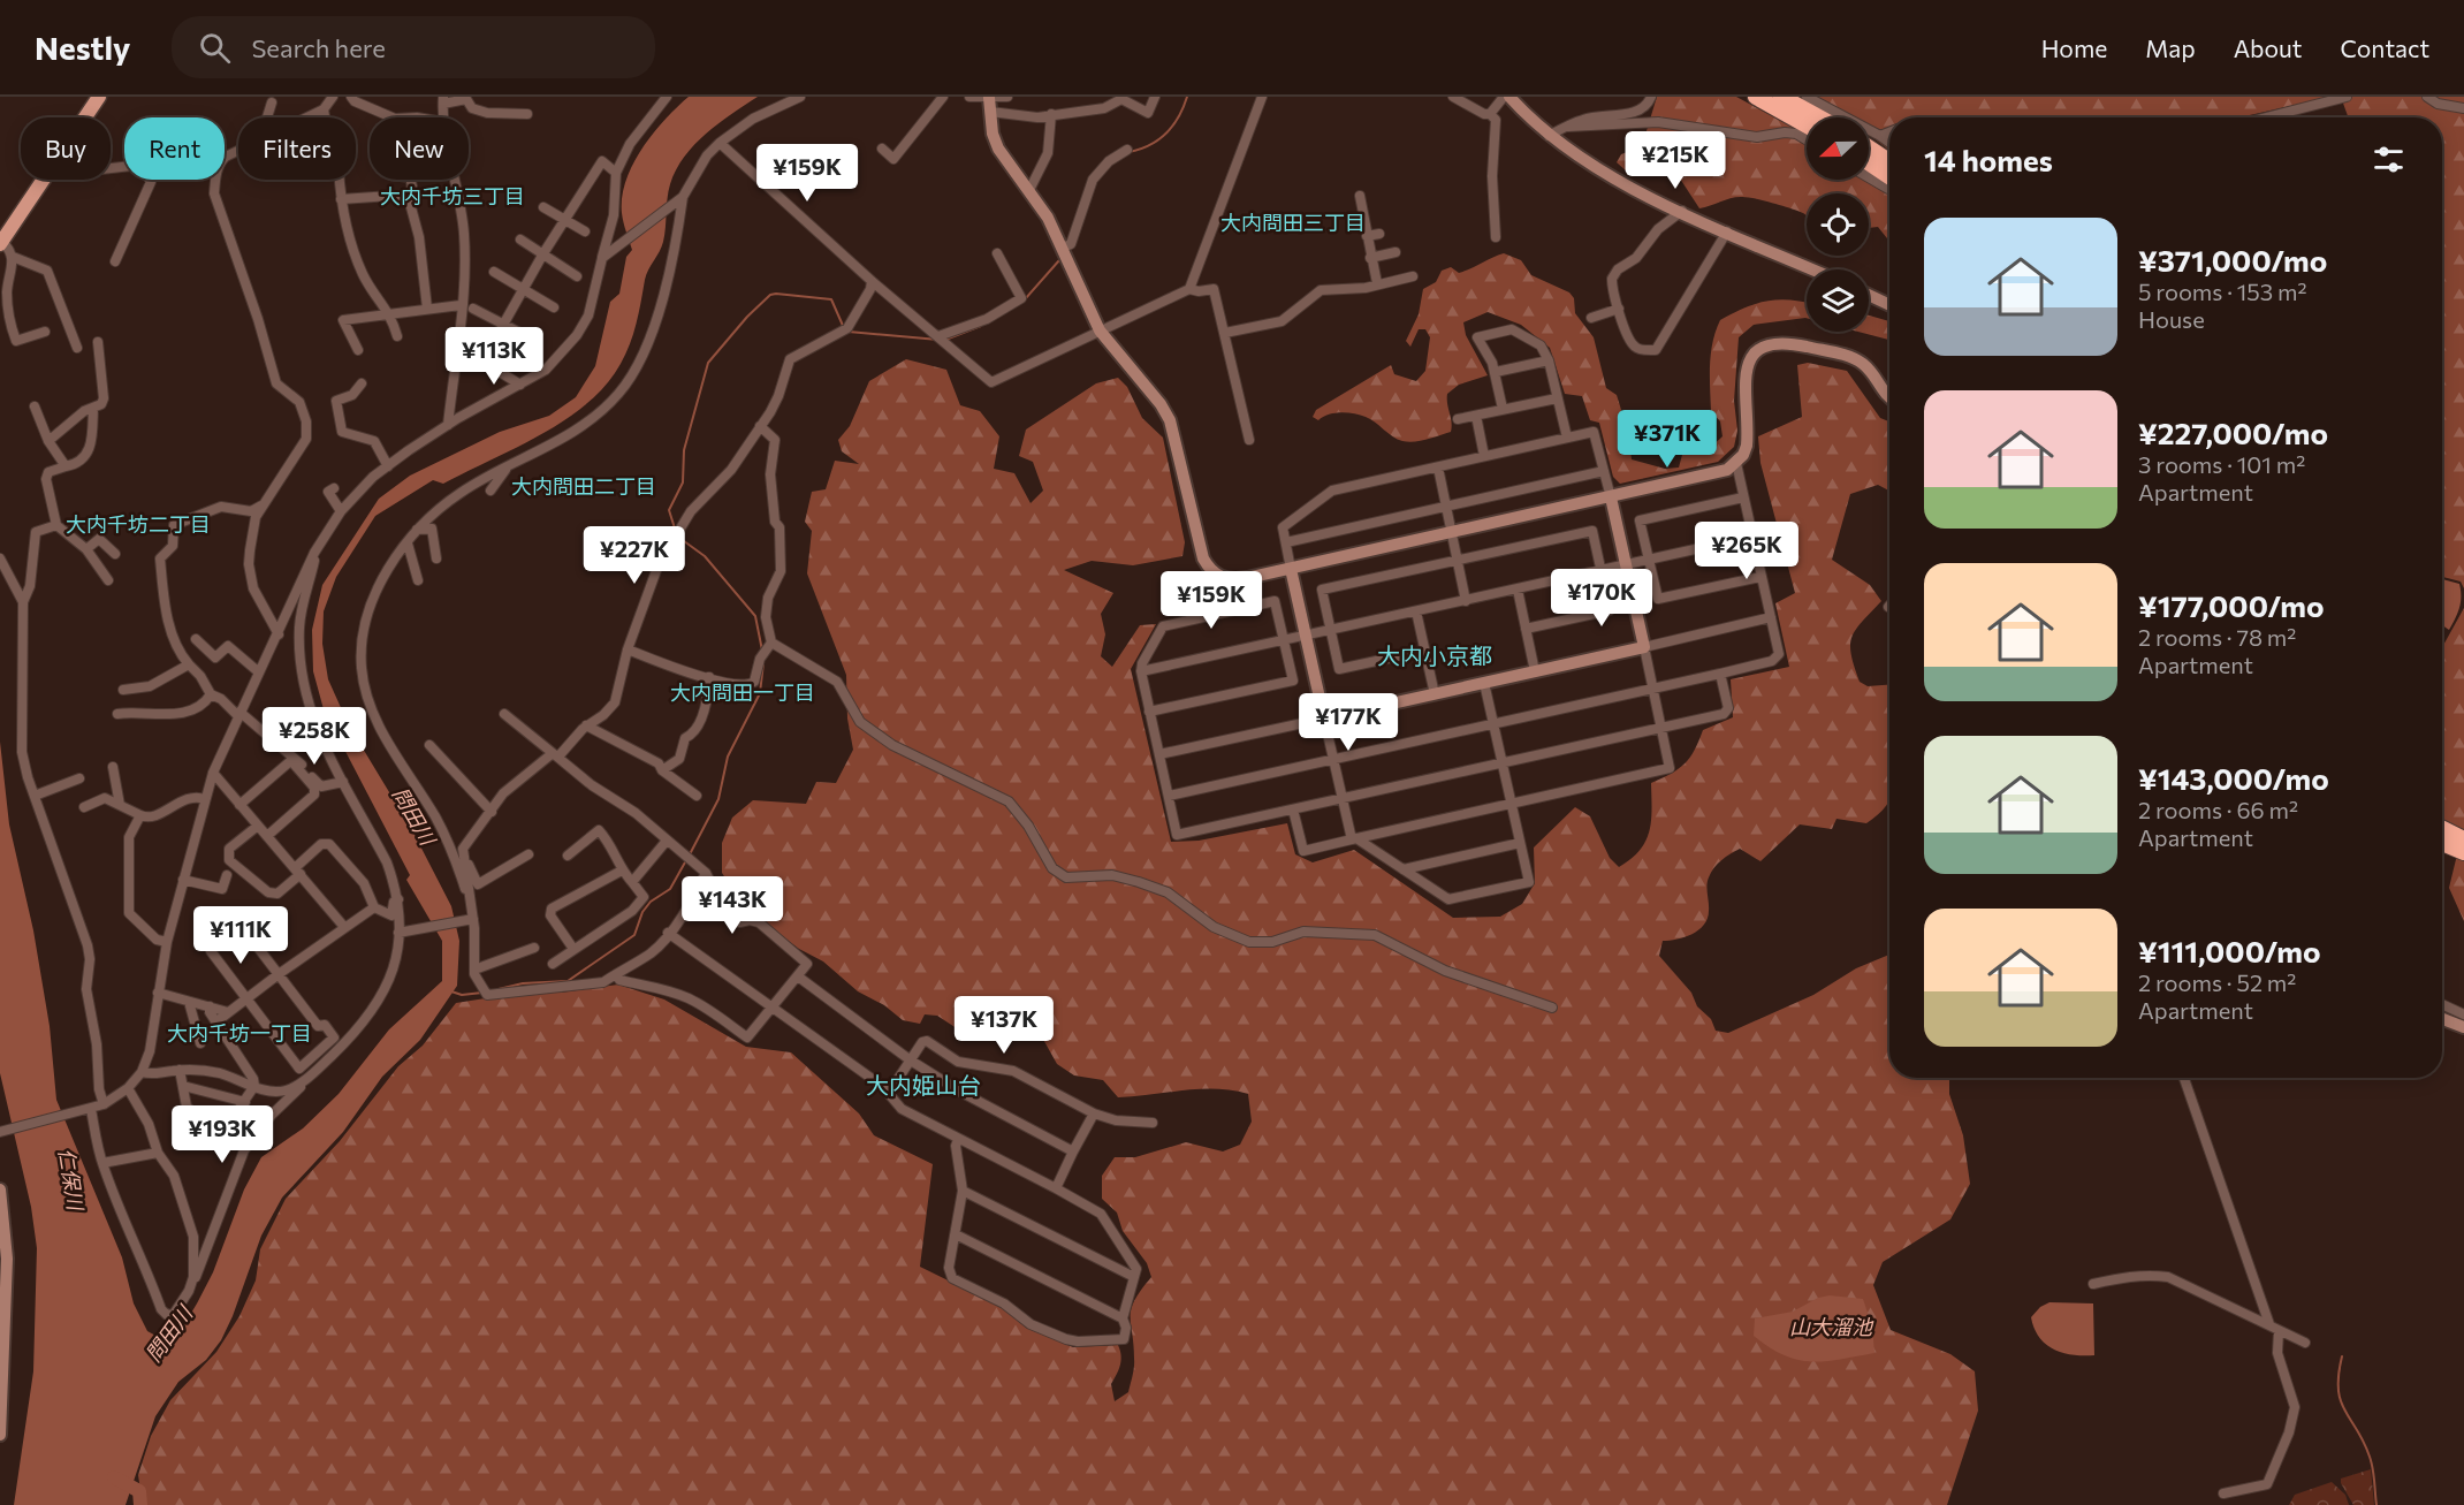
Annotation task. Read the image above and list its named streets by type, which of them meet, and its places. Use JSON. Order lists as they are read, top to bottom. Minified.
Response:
{"districts":["大内千坊三丁目","大内問田三丁目","大内問田二丁目","大内千坊二丁目","大内小京都","大内問田一丁目","大内千坊一丁目","大内姫山台"],"water":["問田川","仁保川","山大溜池"],"north":"left","page":{"header":"Nestly","search":"Search here","nav":["Home","Map","About","Contact"],"chip":["Buy","Rent","Filters","New"],"heading":"14 homes","price":["¥215K","¥159K","¥113K","¥371K","¥265K","¥227K","¥170K","¥159K","¥177K","¥258K","¥143K","¥111K","¥137K","¥193K"],"list":[{"name":"¥371,000/mo","note":"5 rooms · 153 m² · House"},{"name":"¥227,000/mo","note":"3 rooms · 101 m² · Apartment"},{"name":"¥177,000/mo","note":"2 rooms · 78 m² · Apartment"},{"name":"¥143,000/mo","note":"2 rooms · 66 m² · Apartment"},{"name":"¥111,000/mo","note":"2 rooms · 52 m² · Apartment"}]}}
